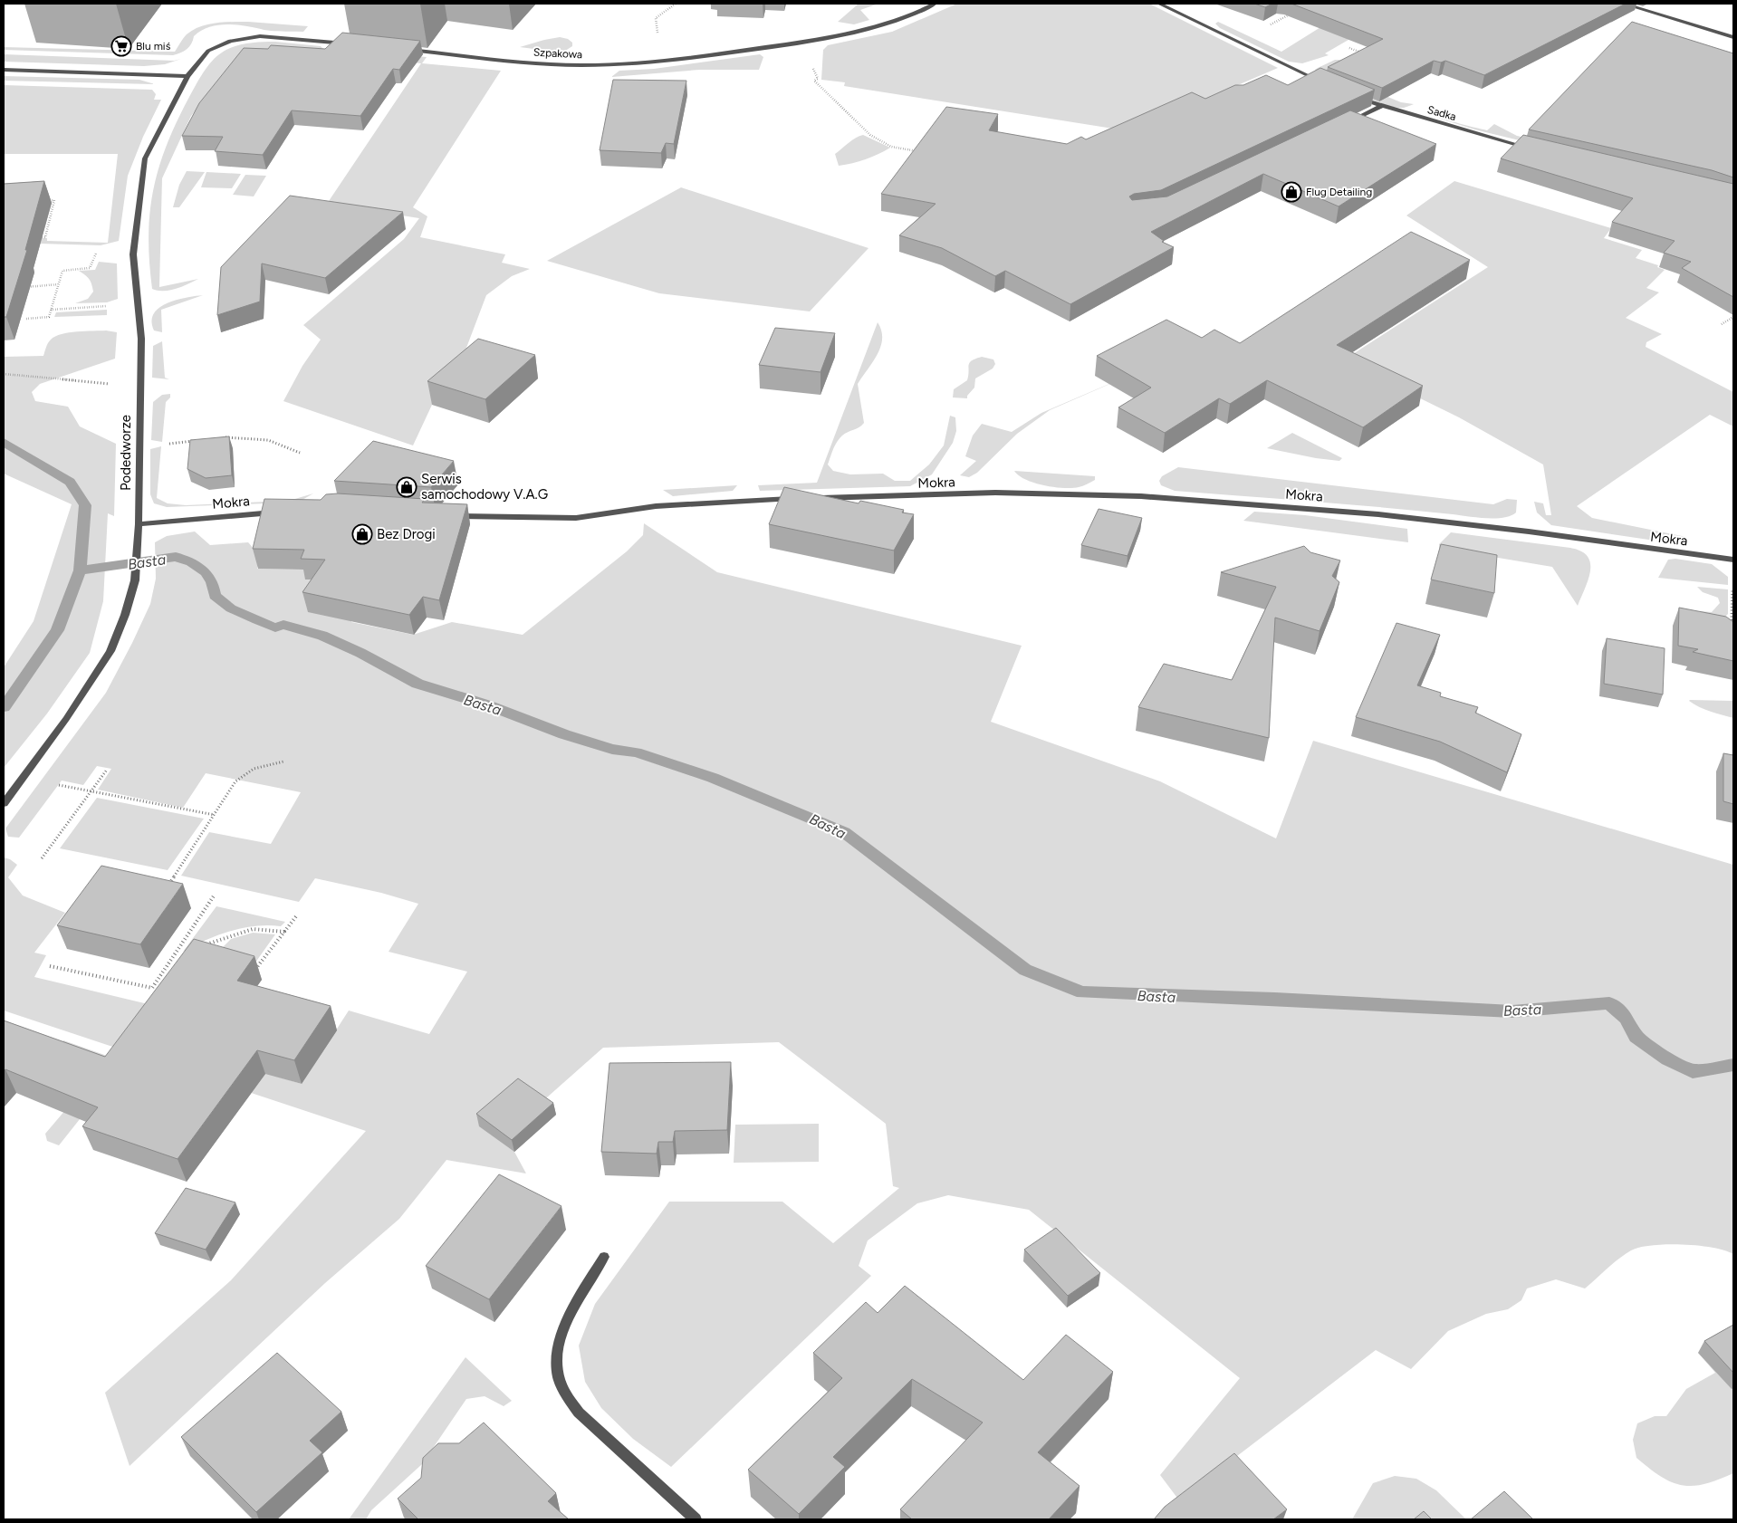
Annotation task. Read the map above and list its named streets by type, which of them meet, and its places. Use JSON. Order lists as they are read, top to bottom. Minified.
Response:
{"streets":{"street":["Szpakowa","Sadka","Podedworze","Mokra"]},"crossings":[["Podedworze","Mokra"]],"water":["Basta"],"places":{"supermarket":["Blu miś"],"shop":["Flug Detailing","Serwis samochodowy V.A.G","Bez Drogi"]}}
